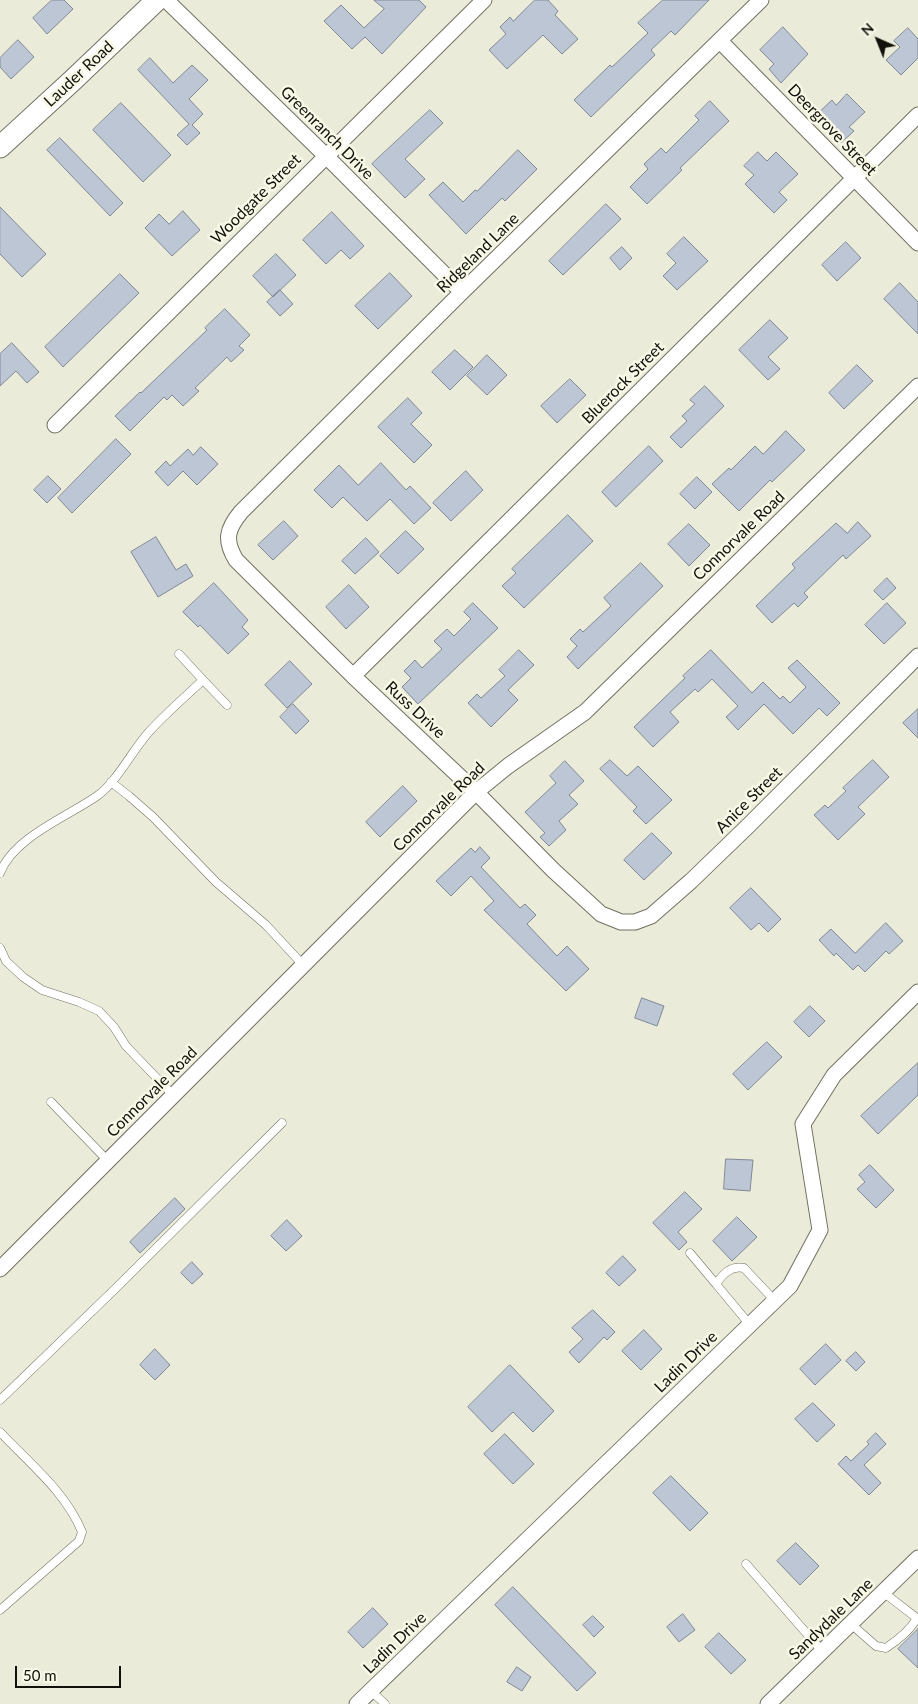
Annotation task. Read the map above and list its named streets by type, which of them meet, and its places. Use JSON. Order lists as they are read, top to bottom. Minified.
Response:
{"streets":{"main road":["Lauder Road"],"street":["Deergrove Street","Greenranch Drive","Woodgate Street","Ridgeland Lane","Bluerock Street","Connorvale Road","Russ Drive","Anice Street","Ladin Drive","Sandydale Lane"]},"crossings":[["Deergrove Street","Ridgeland Lane"],["Deergrove Street","Bluerock Street"],["Greenranch Drive","Woodgate Street"],["Greenranch Drive","Ridgeland Lane"],["Ridgeland Lane","Russ Drive"],["Bluerock Street","Russ Drive"],["Connorvale Road","Russ Drive"],["Russ Drive","Anice Street"]],"scale_bar":"50 m","north":"top left"}
